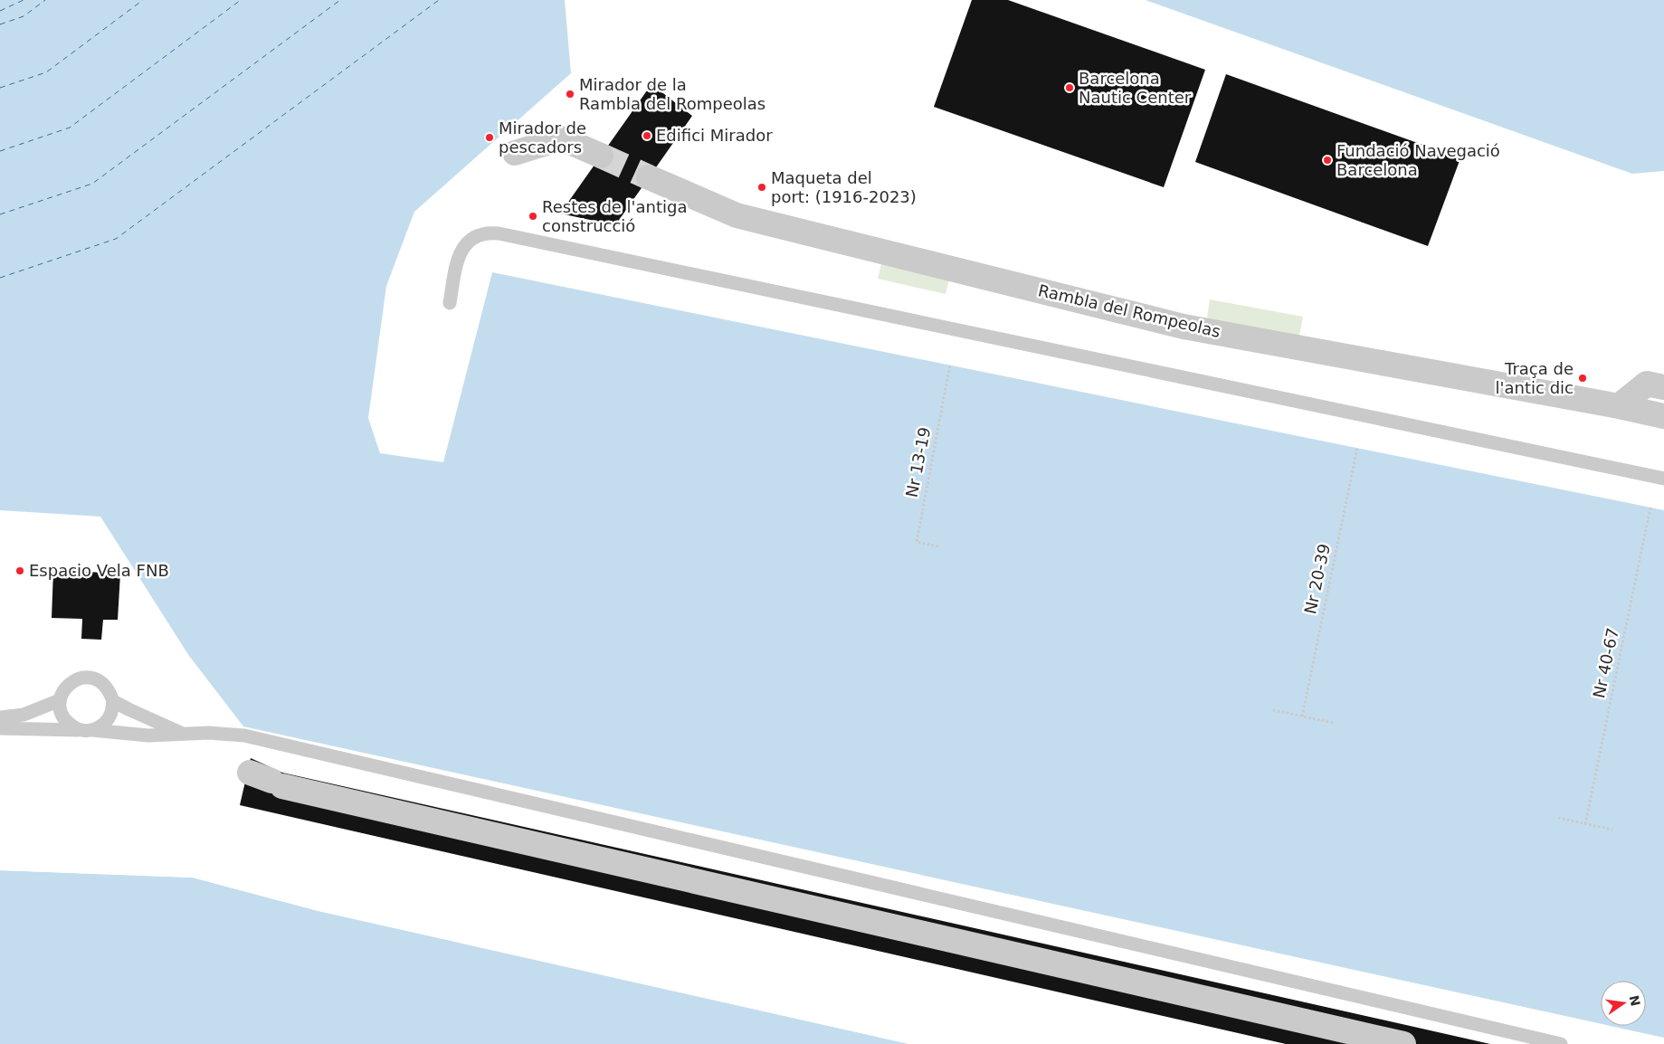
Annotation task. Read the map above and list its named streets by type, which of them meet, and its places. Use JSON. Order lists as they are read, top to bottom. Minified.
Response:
{"streets":{"street":["Rambla del Rompeolas"],"path":["Nr 13-19","Nr 20-39","Nr 40-67"]},"places":["Barcelona Nautic Center","Mirador de la Rambla del Rompeolas","Edifici Mirador","Mirador de pescadors","Fundació Navegació Barcelona","Maqueta del port: (1916-2023)","Restes de l'antiga construcció","Traça de l'antic dic","Espacio Vela FNB"],"north":"right"}
